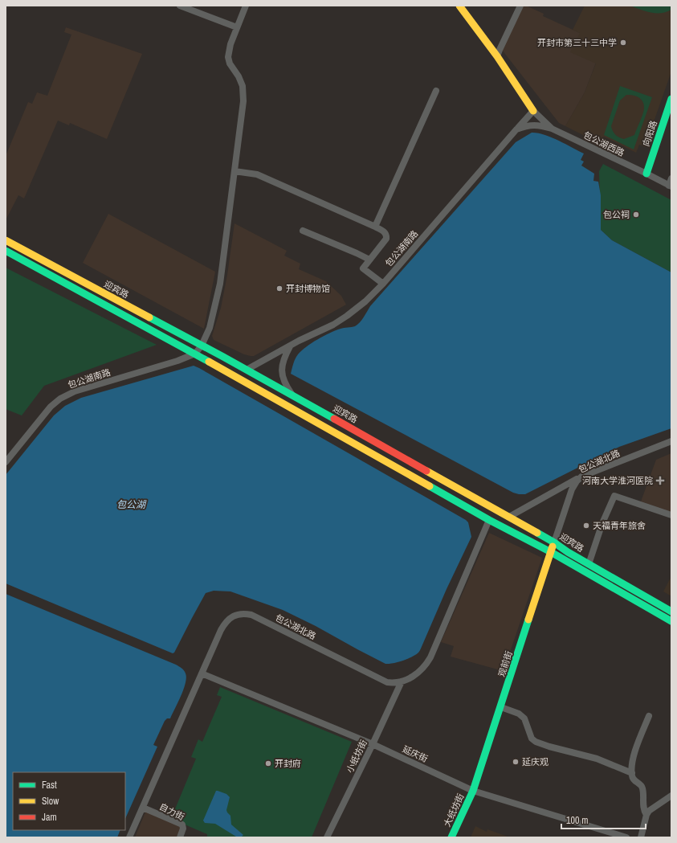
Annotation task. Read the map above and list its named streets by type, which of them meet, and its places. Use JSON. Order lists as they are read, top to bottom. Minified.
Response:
{"streets":{"main road":["向阳路","迎宾路","观前街","大纸坊街"],"street":["包公湖西路","包公湖南路","包公湖北路","延庆街","小纸坊街","自力街"]},"crossings":[["向阳路","包公湖西路"],["包公湖西路","包公湖南路"],["包公湖南路","迎宾路"],["迎宾路","包公湖北路"],["迎宾路","观前街"],["包公湖北路","观前街"],["包公湖北路","延庆街"],["包公湖北路","小纸坊街"],["包公湖北路","自力街"],["观前街","延庆街"],["观前街","大纸坊街"],["延庆街","小纸坊街"],["延庆街","大纸坊街"]],"water":["包公湖"],"places":{"other":["开封市第三十三中学","包公祠","开封博物馆","天福青年旅舍","延庆观","开封府"],"health":["河南大学淮河医院"]},"legend":["Fast","Slow","Jam"],"scale_bar":"100 m"}
